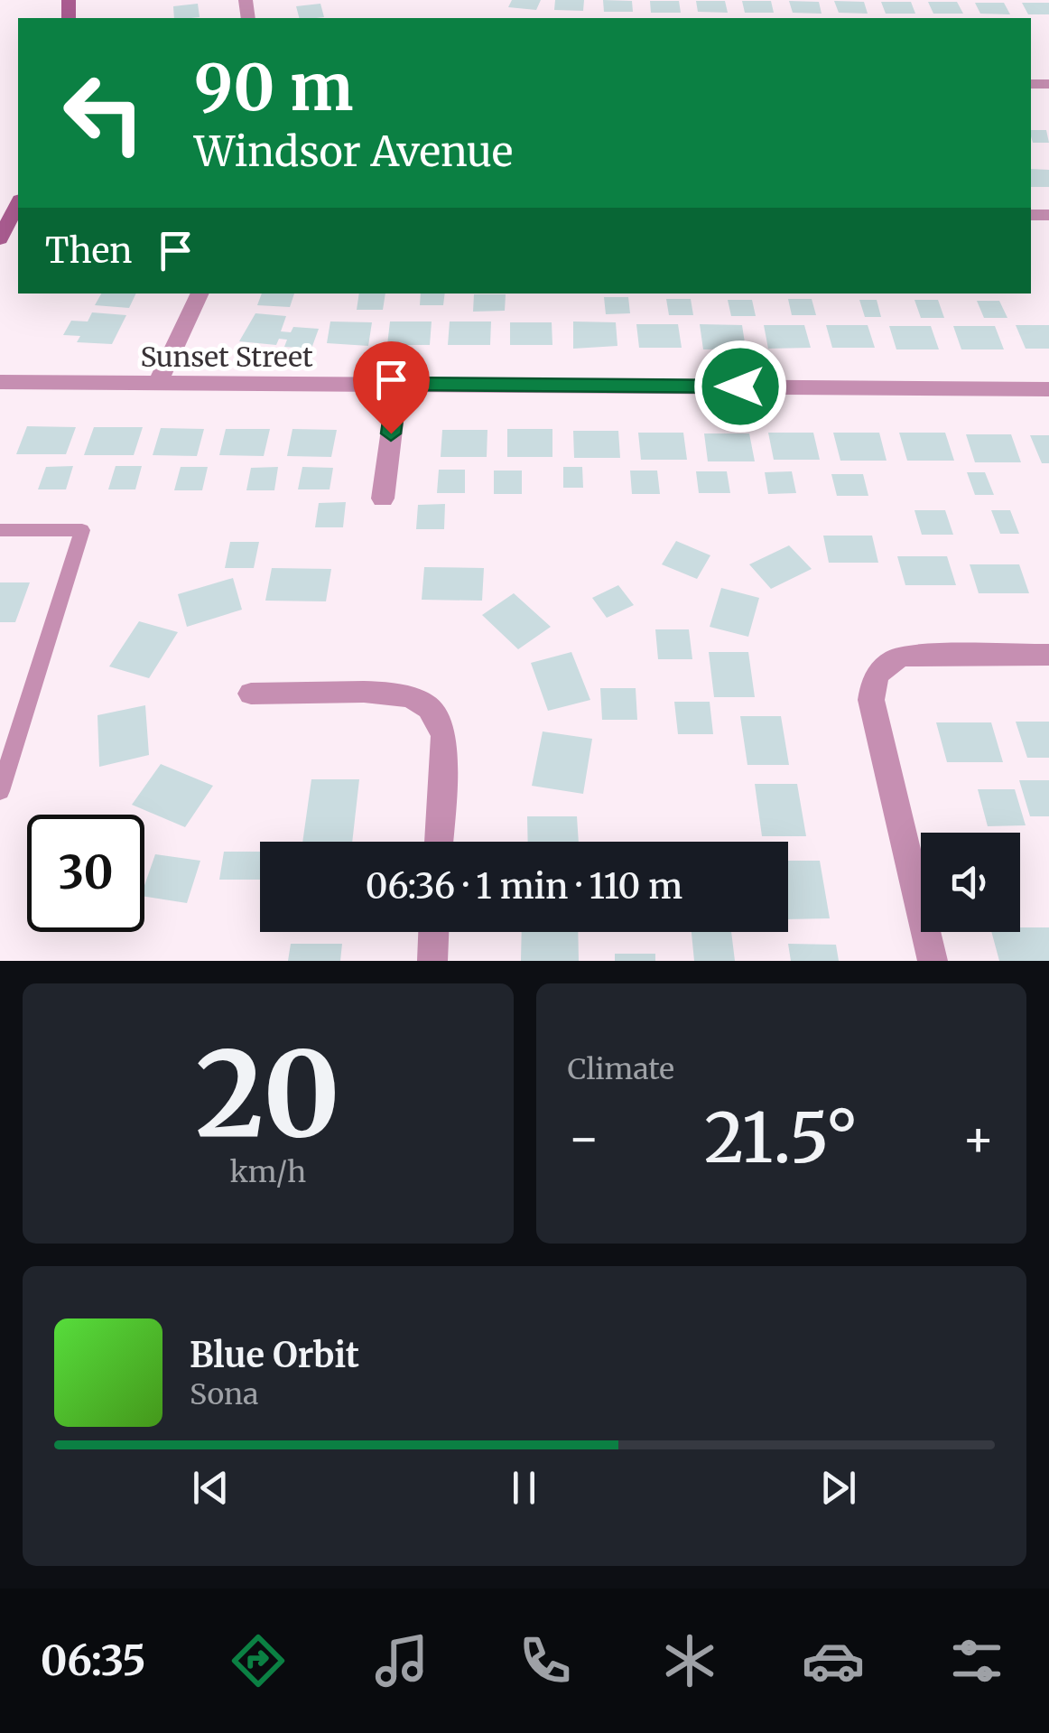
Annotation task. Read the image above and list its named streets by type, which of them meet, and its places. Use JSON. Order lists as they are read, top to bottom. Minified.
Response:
{"streets":{"street":["Sunset Street"]},"page":{"turn":["90 m","Windsor Avenue"],"then":"Then","limit":"30","trip":"06:36 · 1 min · 110 m","tile":[["20","km/h"],"Climate"],"heat":["−","21.5°","+"],"song":["Blue Orbit","Sona"],"tabs":"06:35"}}
